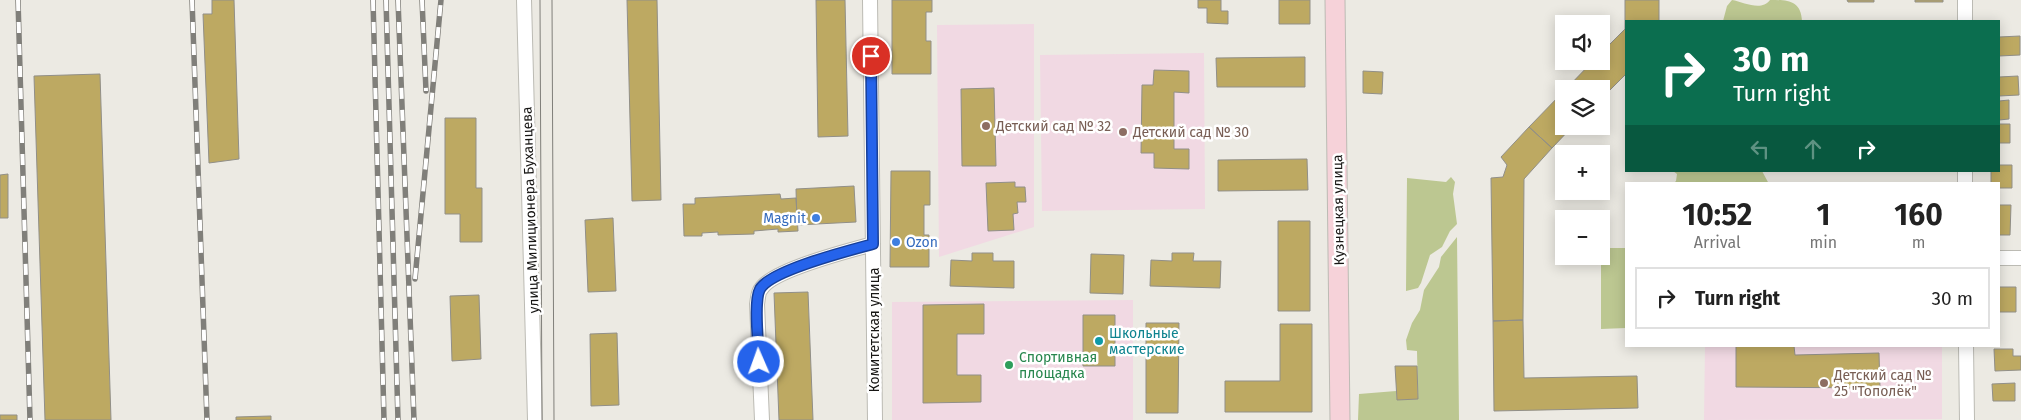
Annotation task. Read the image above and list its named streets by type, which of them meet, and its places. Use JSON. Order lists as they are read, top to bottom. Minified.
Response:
{"streets":{"street":["улица Милиционера Буханцева","Кузнецкая улица","Комитетская улица"]},"places":["Детский сад № 32","Детский сад № 30","Magnit","Ozon","Школьные мастерские","Спортивная площадка","Детский сад № 25 \"Тополёк\""],"page":{"map_buttons":["+","−"],"turn":["30 m","Turn right"],"eta":["10:52","Arrival","1","min","160","m"],"list":[{"name":"Turn right","value":"30 m"}]}}
